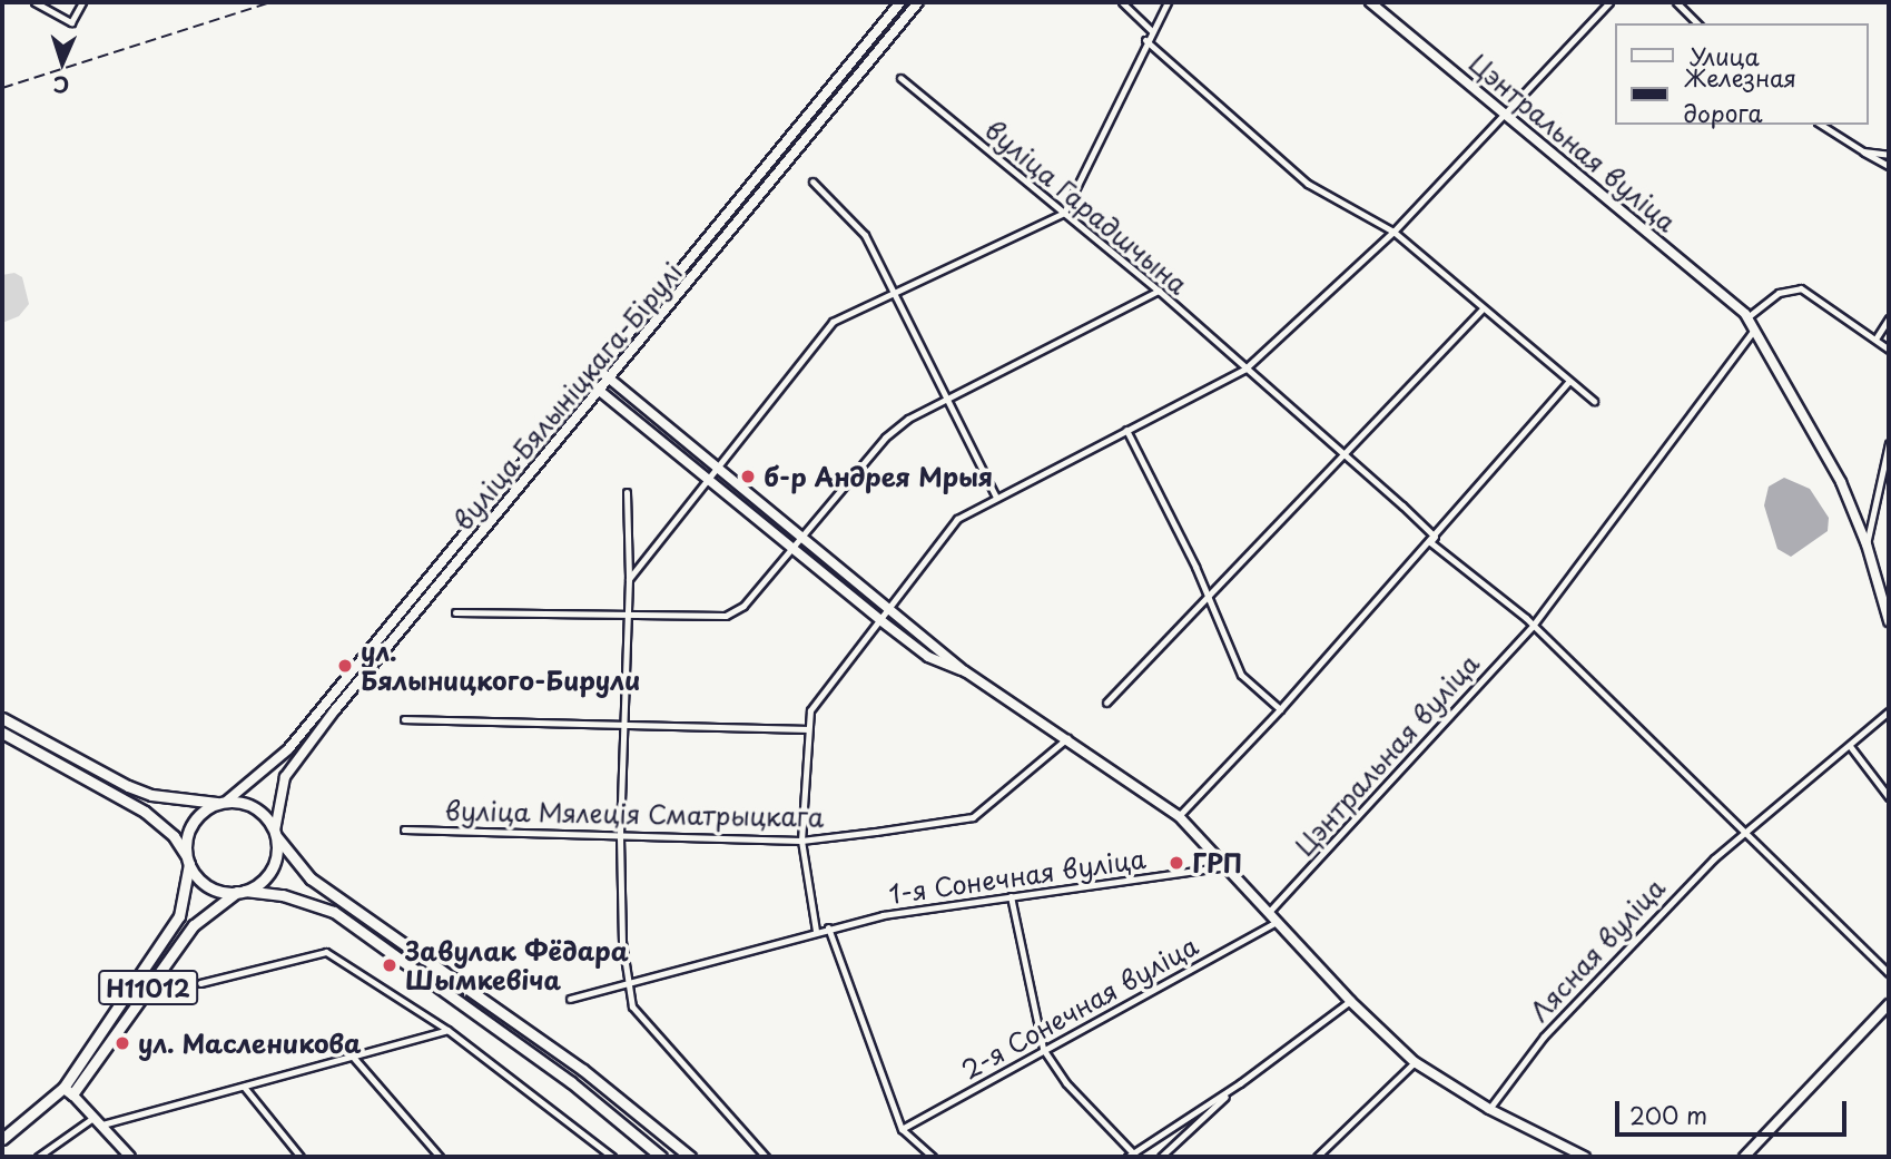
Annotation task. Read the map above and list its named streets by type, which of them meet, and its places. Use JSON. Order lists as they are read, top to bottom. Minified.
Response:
{"streets":{"main road":["Цэнтральная вуліца","вуліца Бялыніцкага-Бірулі","Н11012"],"street":["вуліца Гарадшчына","вуліца Мялеція Сматрыцкага","1-я Сонечная вуліца","Лясная вуліца","2-я Сонечная вуліца"]},"crossings":[["вуліца Бялыніцкага-Бірулі","Н11012"]],"places":["б-р Андрея Мрыя","ул. Бялыницкого-Бирули","ГРП","Завулак Фёдара Шымкевіча","ул. Масленикова"],"legend":["Улица","Железная дорога"],"scale_bar":"200 m","north":"bottom"}
